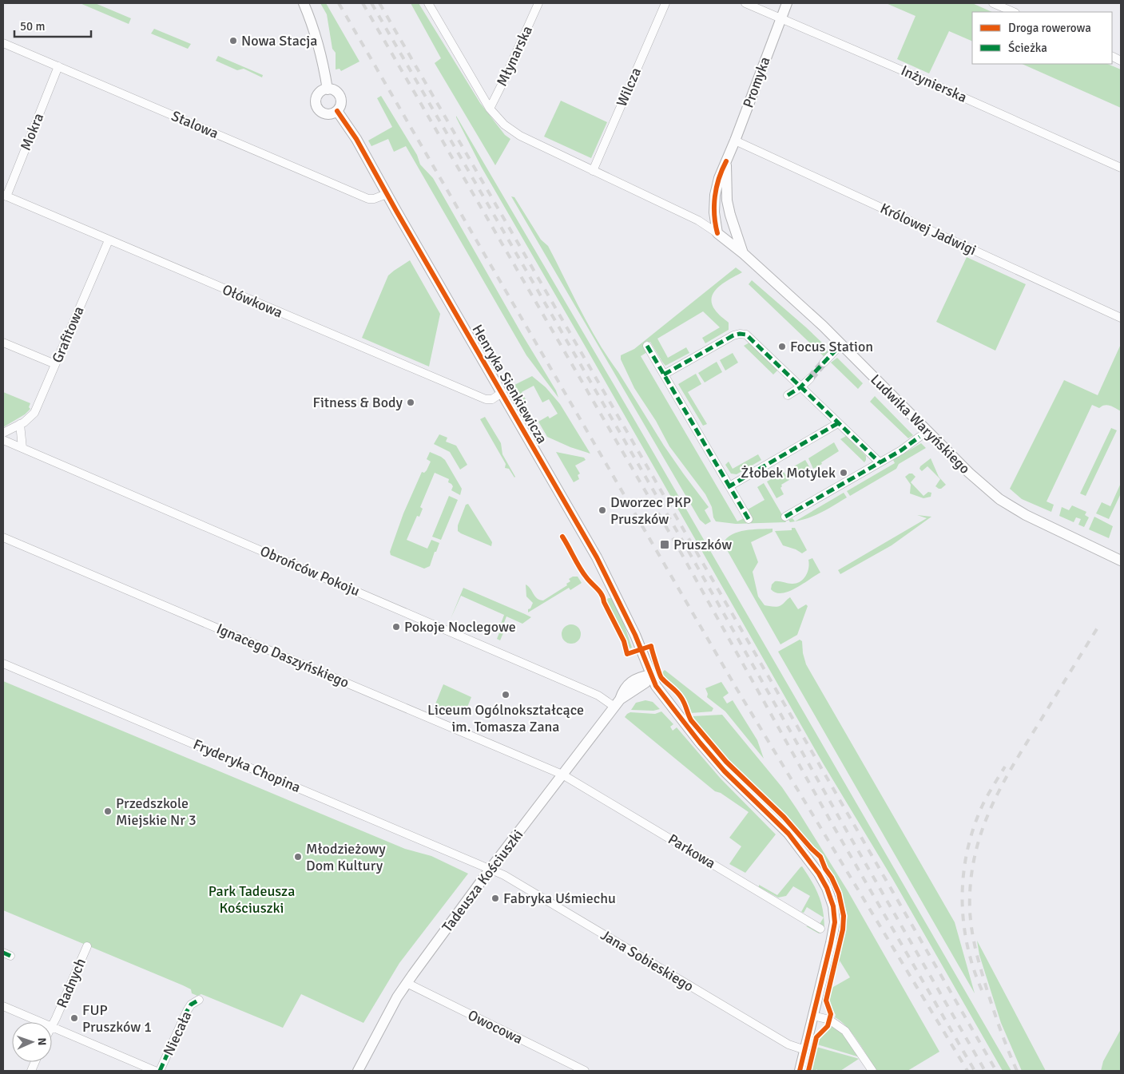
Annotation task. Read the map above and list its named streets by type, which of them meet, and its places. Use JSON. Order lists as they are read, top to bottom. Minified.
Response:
{"streets":{"street":["Młynarska","Promyka","Inżynierska","Wilcza","Stalowa","Mokra","Królowej Jadwigi","Ołówkowa","Grafitowa","Henryka Sienkiewicza","Ludwika Waryńskiego","Obrońców Pokoju","Ignacego Daszyńskiego","Fryderyka Chopina","Parkowa","Tadeusza Kościuszki","Jana Sobieskiego","Radnych","Owocowa","Niecała"]},"crossings":[["Promyka","Inżynierska"],["Promyka","Królowej Jadwigi"],["Promyka","Ludwika Waryńskiego"],["Stalowa","Mokra"],["Stalowa","Henryka Sienkiewicza"],["Mokra","Ołówkowa"],["Ołówkowa","Grafitowa"],["Ołówkowa","Henryka Sienkiewicza"],["Henryka Sienkiewicza","Tadeusza Kościuszki"],["Henryka Sienkiewicza","Jana Sobieskiego"],["Obrońców Pokoju","Tadeusza Kościuszki"],["Ignacego Daszyńskiego","Parkowa"],["Ignacego Daszyńskiego","Tadeusza Kościuszki"],["Fryderyka Chopina","Tadeusza Kościuszki"],["Fryderyka Chopina","Jana Sobieskiego"],["Parkowa","Tadeusza Kościuszki"],["Tadeusza Kościuszki","Jana Sobieskiego"],["Tadeusza Kościuszki","Owocowa"]],"parks":["Park Tadeusza Kościuszki"],"places":{"other":["Nowa Stacja","Focus Station","Fitness & Body","Żłobek Motylek","Dworzec PKP Pruszków","Pokoje Noclegowe","Liceum Ogólnokształcące im. Tomasza Zana","Przedszkole Miejskie Nr 3","Młodzieżowy Dom Kultury","Fabryka Uśmiechu","FUP Pruszków 1"],"transit":["Pruszków"]},"legend":["Droga rowerowa","Ścieżka"],"scale_bar":"50 m","north":"right"}
